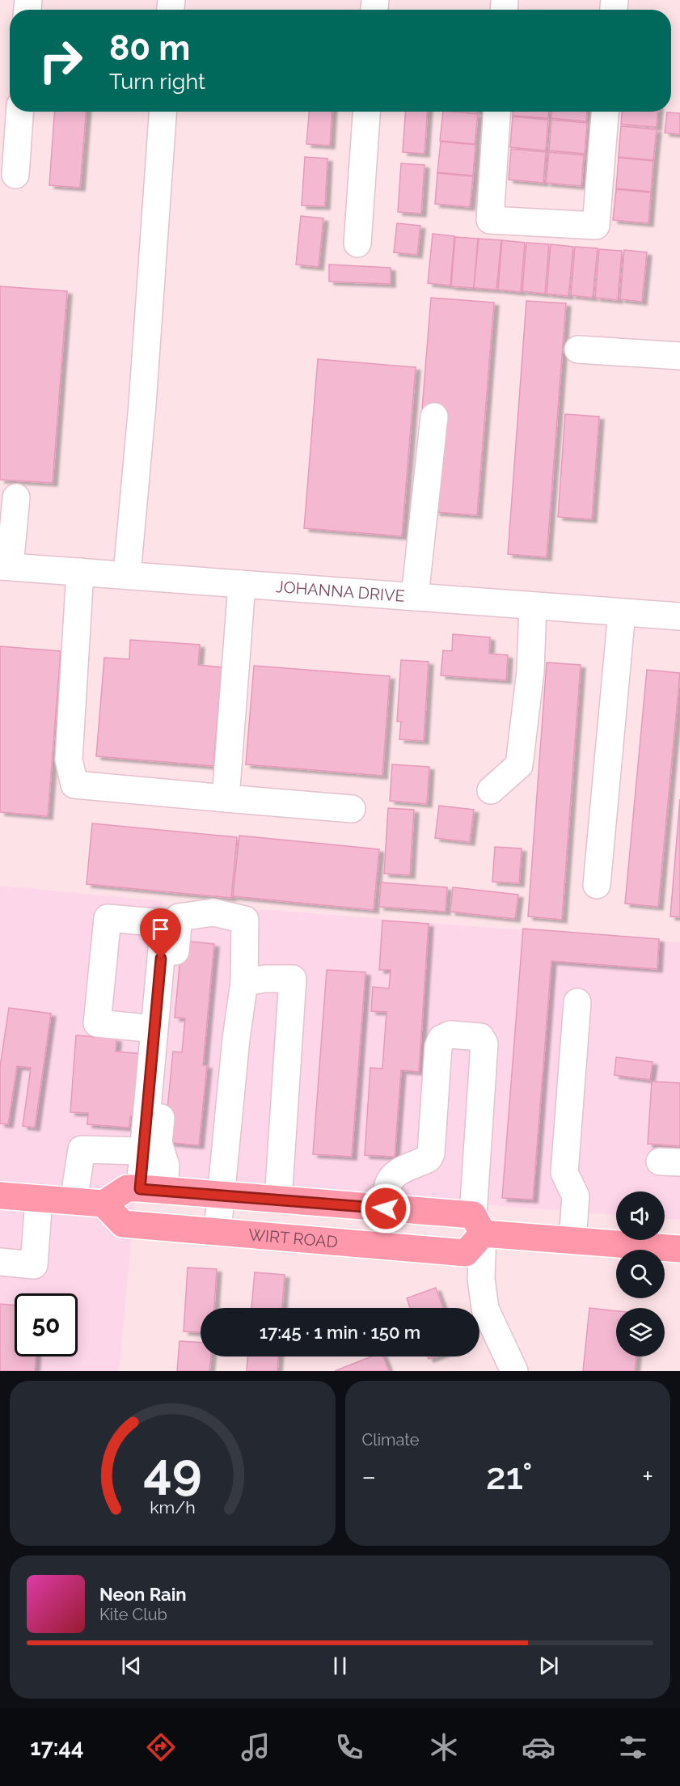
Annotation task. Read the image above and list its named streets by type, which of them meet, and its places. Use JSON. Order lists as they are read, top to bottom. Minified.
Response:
{"streets":{"main road":["WIRT ROAD"],"street":["JOHANNA DRIVE"]},"page":{"turn":["80 m","Turn right"],"limit":"50","trip":"17:45 · 1 min · 150 m","tile":"Climate","heat":["−","21°","+"],"song":["Neon Rain","Kite Club"],"tabs":"17:44","gauge":["49","km/h"]}}
